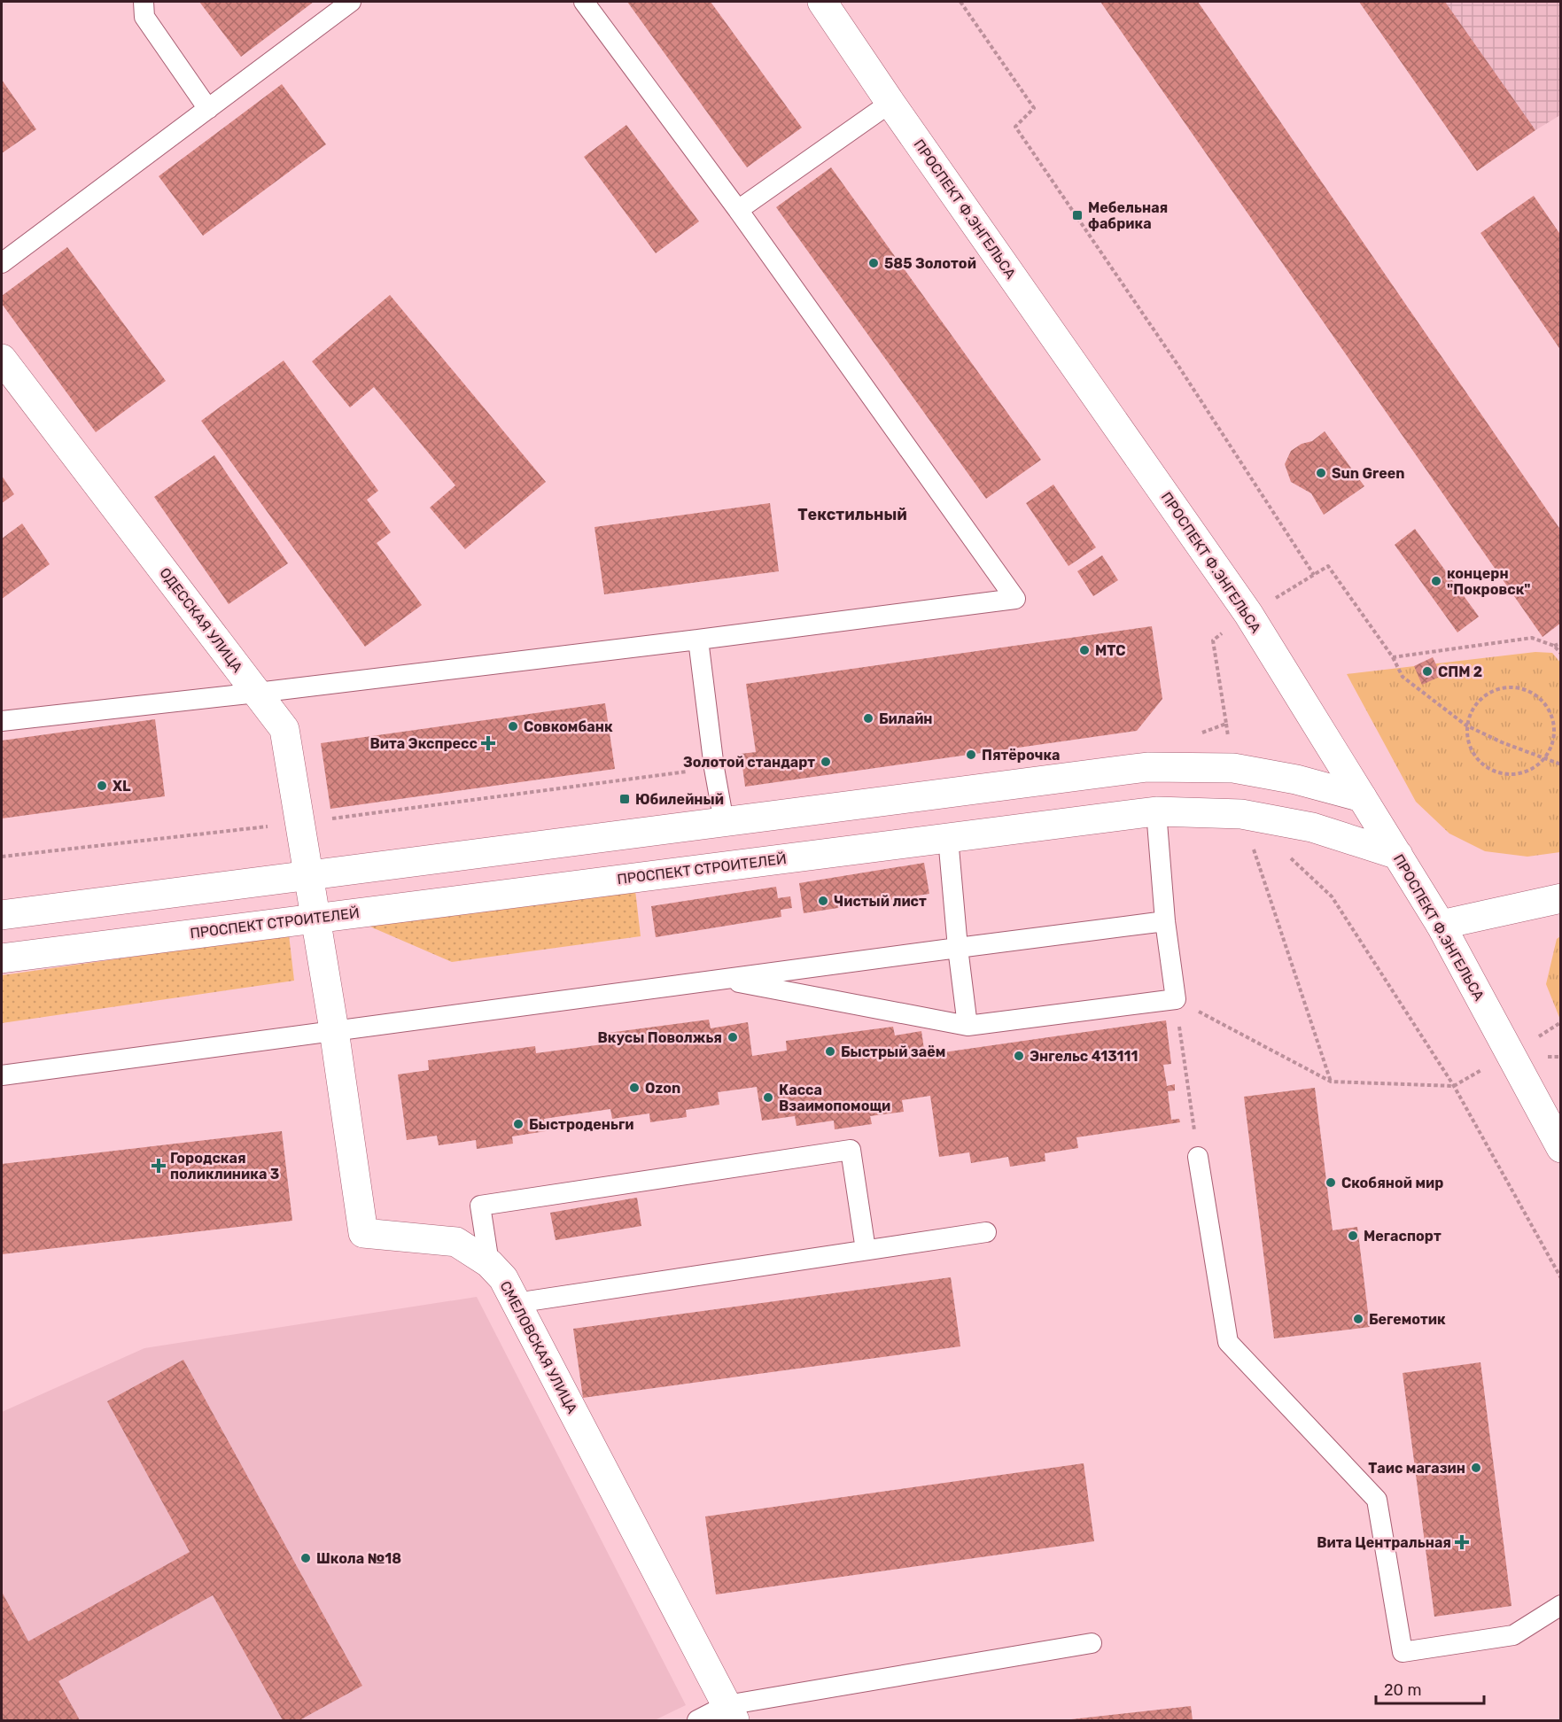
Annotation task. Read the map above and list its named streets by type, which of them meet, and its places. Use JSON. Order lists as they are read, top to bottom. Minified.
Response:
{"streets":{"main road":["ПРОСПЕКТ Ф.ЭНГЕЛЬСА","ОДЕССКАЯ УЛИЦА","ПРОСПЕКТ СТРОИТЕЛЕЙ","СМЕЛОВСКАЯ УЛИЦА"]},"crossings":[["ПРОСПЕКТ Ф.ЭНГЕЛЬСА","ПРОСПЕКТ СТРОИТЕЛЕЙ"],["ОДЕССКАЯ УЛИЦА","ПРОСПЕКТ СТРОИТЕЛЕЙ"],["ОДЕССКАЯ УЛИЦА","СМЕЛОВСКАЯ УЛИЦА"],["ПРОСПЕКТ СТРОИТЕЛЕЙ","СМЕЛОВСКАЯ УЛИЦА"]],"districts":["Текстильный"],"places":{"transit":["Мебельная фабрика","Юбилейный"],"other":["585 Золотой","Sun Green","концерн \"Покровск\"","МТС","СПМ 2","Билайн","Совкомбанк","Пятёрочка","Золотой стандарт","XL","Чистый лист","Вкусы Поволжья","Быстрый заём","Энгельс 413111","Ozon","Касса Взаимопомощи","Быстроденьги","Скобяной мир","Мегаспорт","Бегемотик","Таис магазин","Школа №18"],"health":["Вита Экспресс","Городская поликлиника 3","Вита Центральная"]},"scale_bar":"20 m"}
